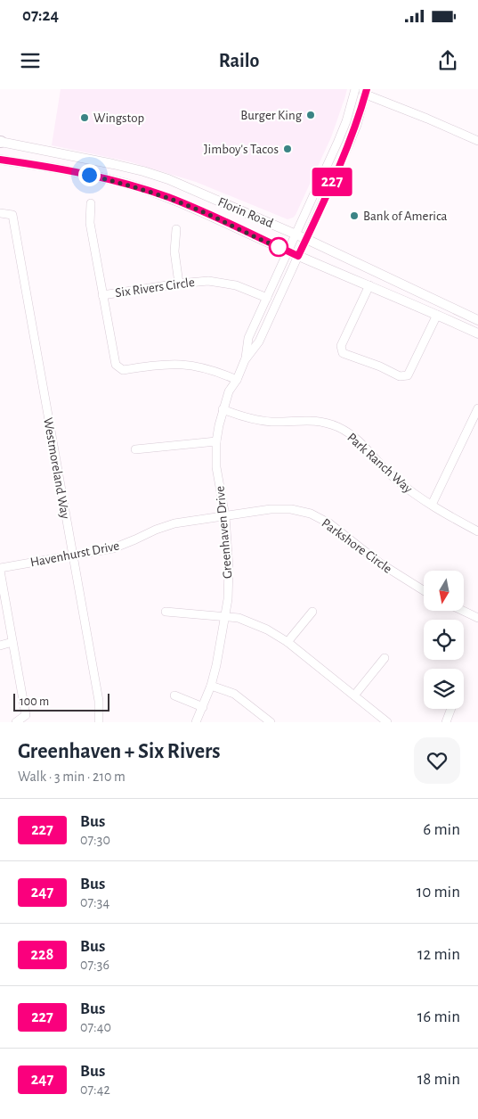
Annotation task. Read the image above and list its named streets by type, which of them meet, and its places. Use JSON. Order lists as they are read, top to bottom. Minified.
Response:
{"streets":{"main road":["Florin Road"],"street":["Six Rivers Circle","Park Ranch Way","Westmoreland Way","Greenhaven Drive","Parkshore Circle","Havenhurst Drive"]},"crossings":[["Florin Road","Greenhaven Drive"],["Six Rivers Circle","Greenhaven Drive"],["Park Ranch Way","Greenhaven Drive"],["Westmoreland Way","Havenhurst Drive"],["Greenhaven Drive","Parkshore Circle"],["Greenhaven Drive","Havenhurst Drive"],["Parkshore Circle","Havenhurst Drive"]],"places":["Burger King","Wingstop","Jimboy's Tacos","Bank of America"],"lines":["bus line 227"],"scale_bar":"100 m","north":"bottom","page":{"status":"07:24","header":"Railo","on_map":"227","scale":"100 m","heading":["Greenhaven + Six Rivers","Walk · 3 min · 210 m"],"list":[{"mark":"227","name":"Bus","note":"07:30","value":"6 min"},{"mark":"247","name":"Bus","note":"07:34","value":"10 min"},{"mark":"228","name":"Bus","note":"07:36","value":"12 min"},{"mark":"227","name":"Bus","note":"07:40","value":"16 min"},{"mark":"247","name":"Bus","note":"07:42","value":"18 min"}]}}
